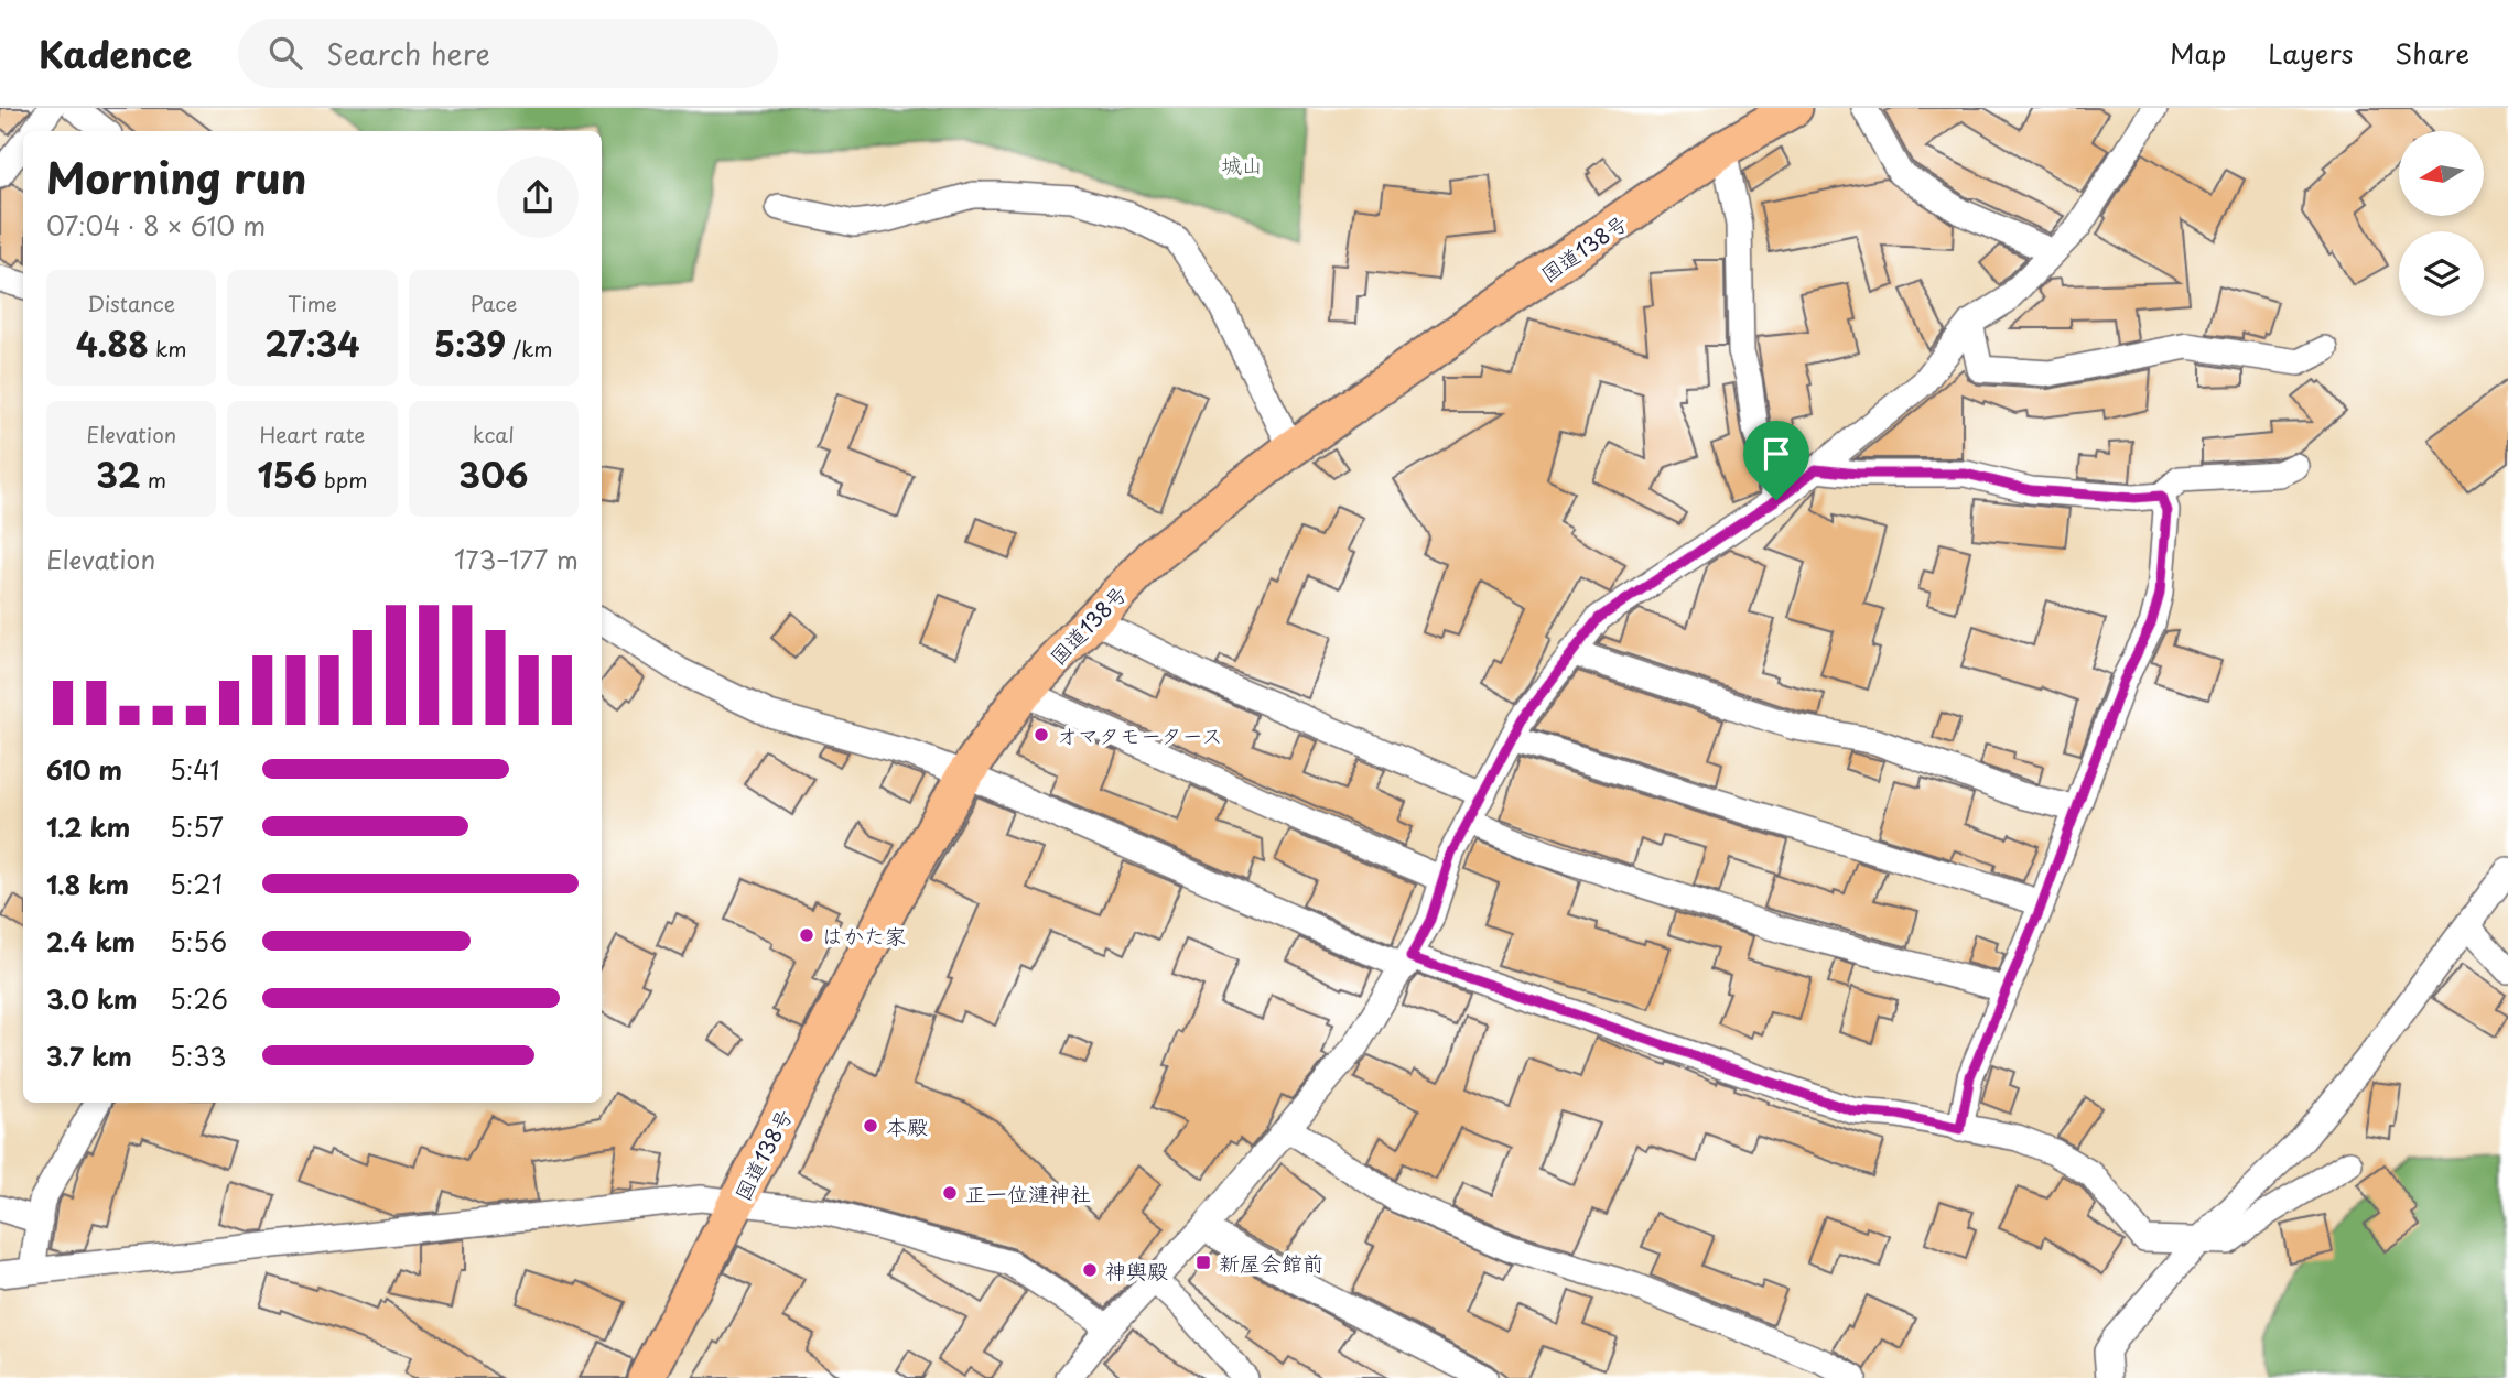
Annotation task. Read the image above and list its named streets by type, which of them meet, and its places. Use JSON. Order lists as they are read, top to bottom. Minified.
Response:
{"streets":{"highway":["国道138号"]},"parks":["城山"],"places":{"other":["オマタモータース","はかた家","本殿","正一位漣神社","神輿殿"],"transit":["新屋会館前"]},"north":"left","page":{"header":"Kadence","search":"Search here","nav":["Map","Layers","Share"],"heading":["Morning run","07:04 · 8 × 610 m"],"stats":[["Distance","4.88 km"],["Time","27:34"],["Pace","5:39 /km"],["Elevation","32 m"],["Heart rate","156 bpm"],["kcal","306"]],"chart":["Elevation","173–177 m"],"list":[{"name":"610 m","note":"5:41"},{"name":"1.2 km","note":"5:57"},{"name":"1.8 km","note":"5:21"},{"name":"2.4 km","note":"5:56"},{"name":"3.0 km","note":"5:26"},{"name":"3.7 km","note":"5:33"}]}}
